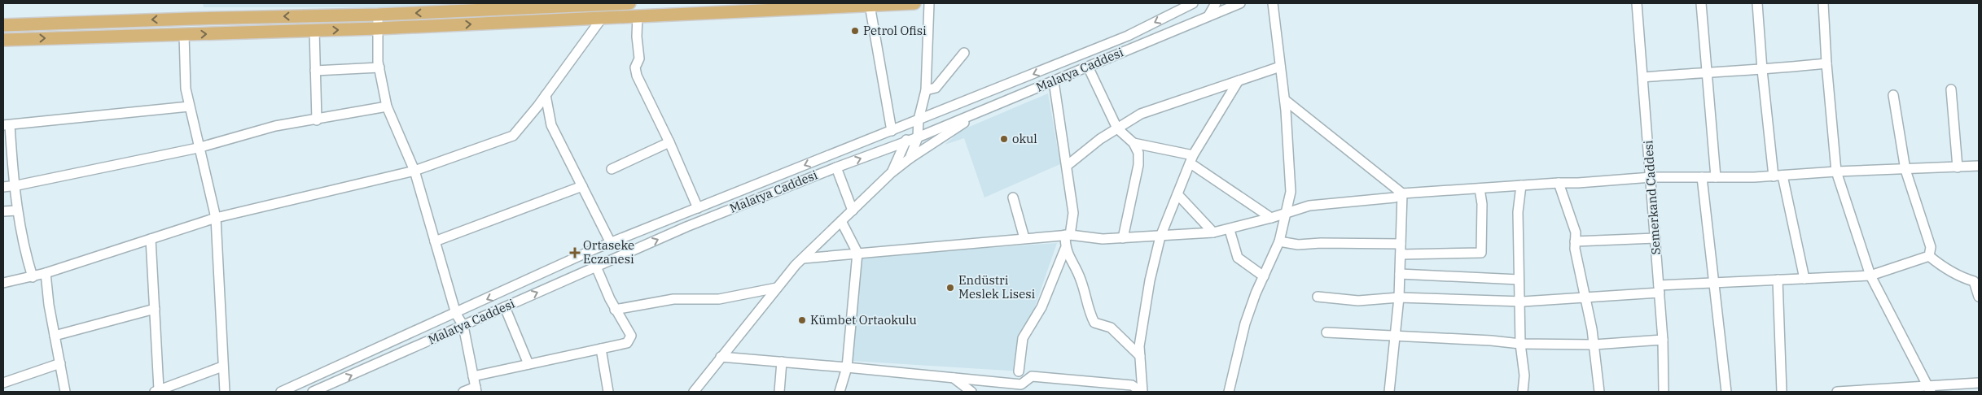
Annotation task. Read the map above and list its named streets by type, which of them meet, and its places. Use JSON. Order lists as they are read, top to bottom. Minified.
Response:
{"streets":{"street":["Malatya Caddesi","Semerkand Caddesi"]},"places":{"other":["Petrol Ofisi","okul","Endüstri Meslek Lisesi","Kümbet Ortaokulu"],"health":["Ortaseke Eczanesi"]}}
